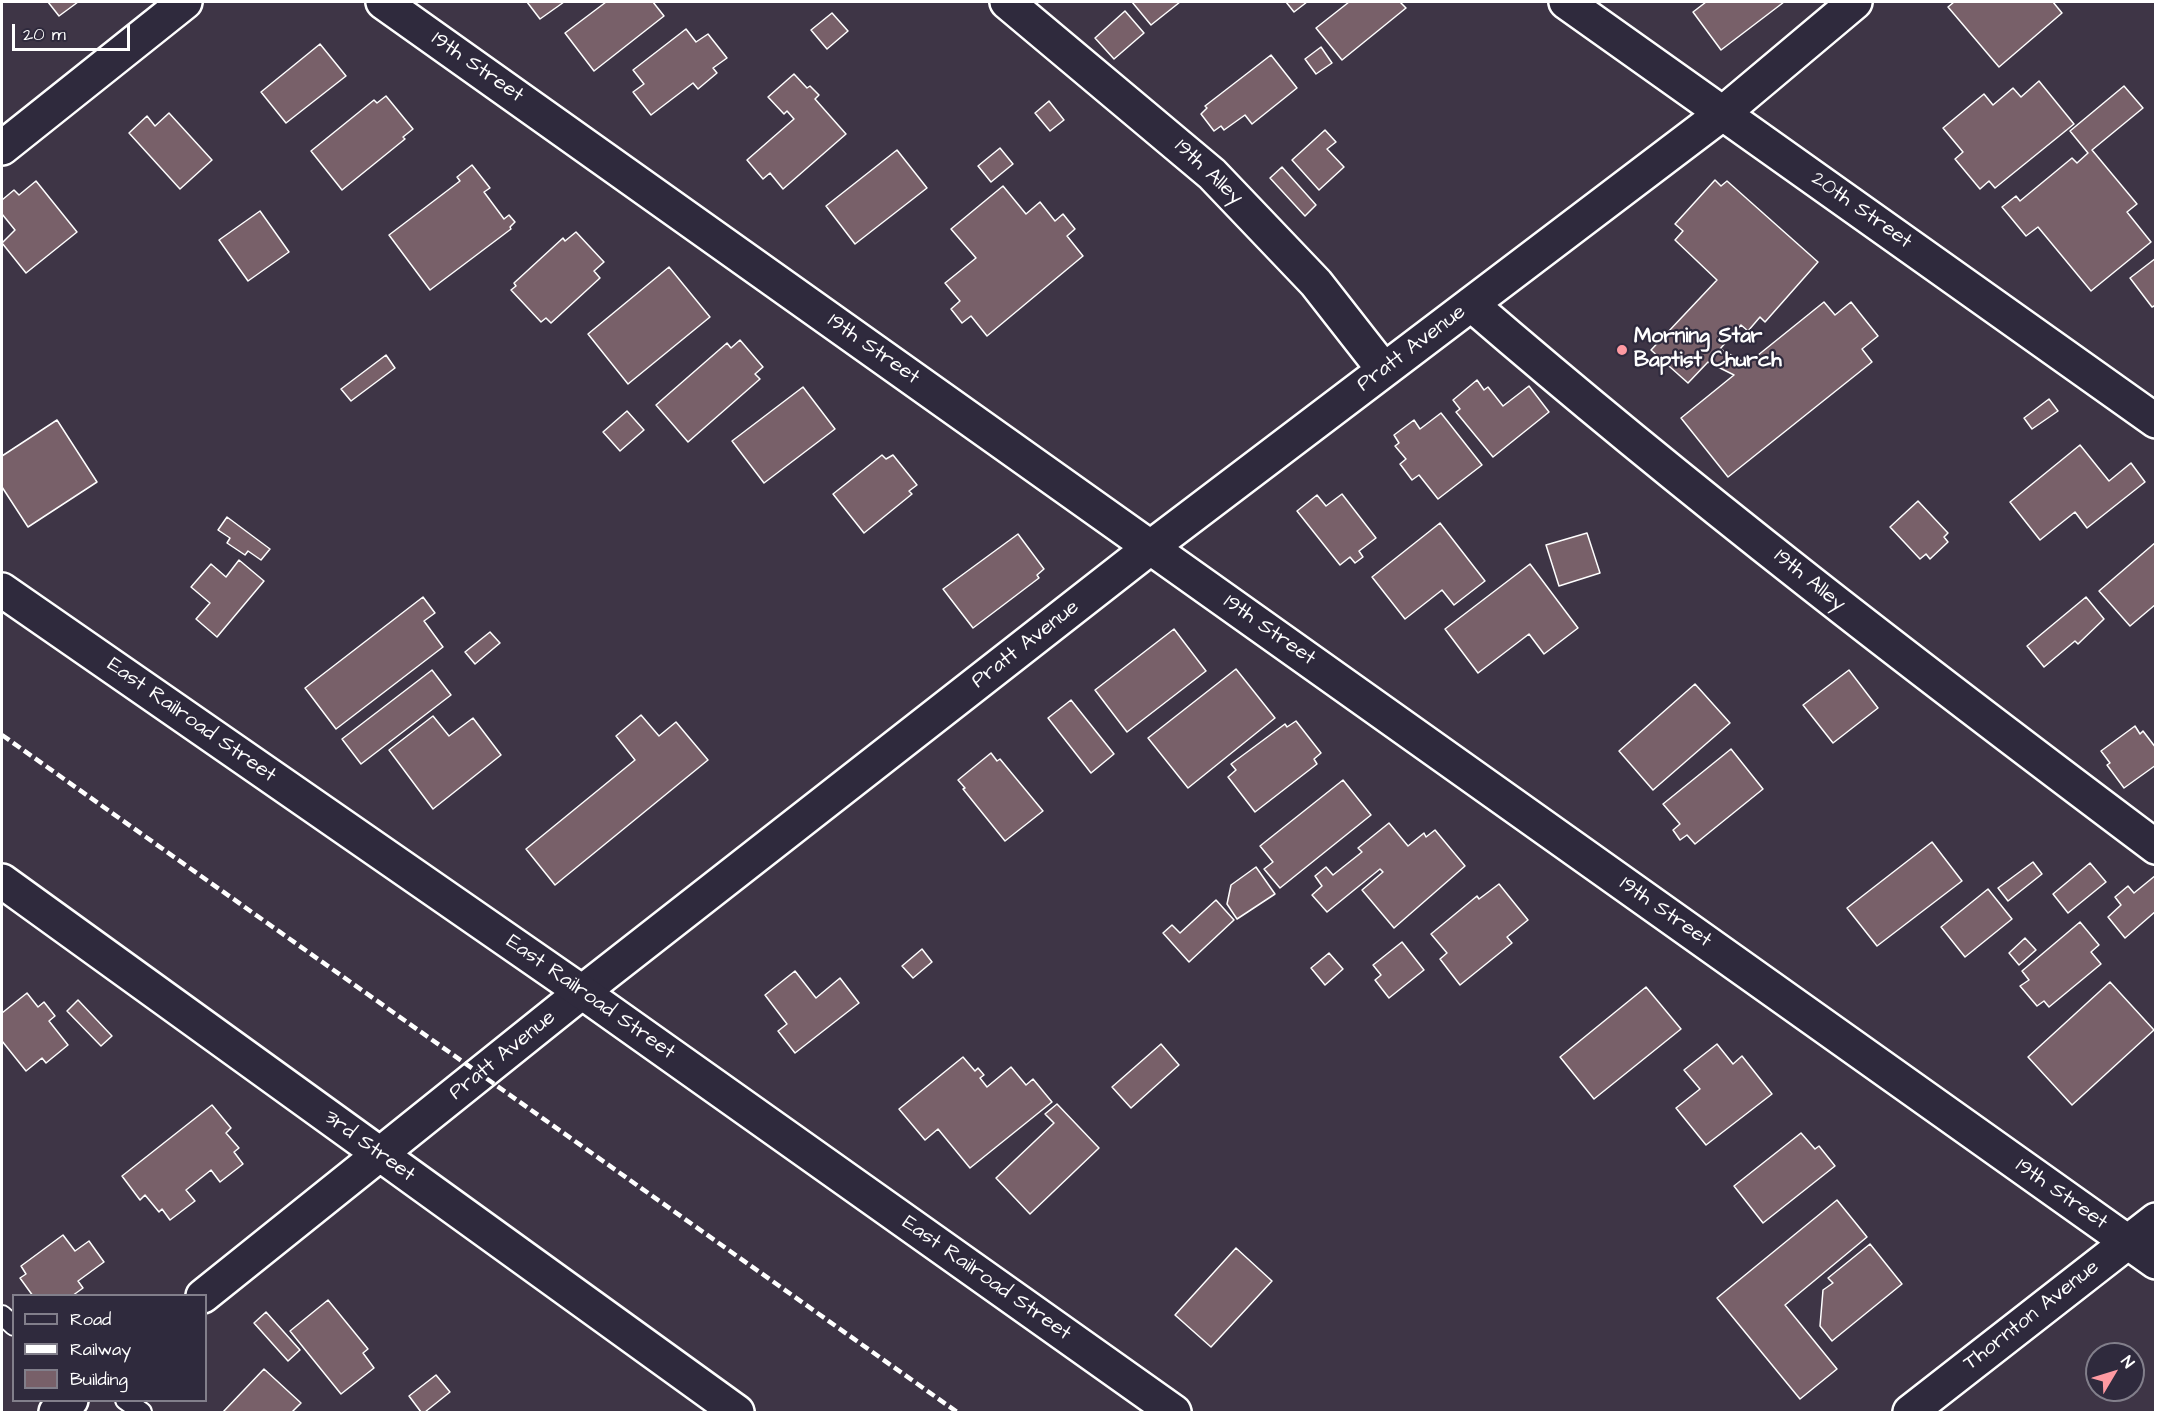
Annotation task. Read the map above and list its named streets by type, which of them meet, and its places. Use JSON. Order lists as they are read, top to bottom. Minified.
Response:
{"streets":{"street":["19th Street","19th Alley","20th Street","Pratt Avenue","East Railroad Street","3rd Street","Thornton Avenue"]},"crossings":[["19th Street","Pratt Avenue"],["19th Street","Thornton Avenue"],["19th Alley","Pratt Avenue"],["20th Street","Pratt Avenue"],["Pratt Avenue","East Railroad Street"],["Pratt Avenue","3rd Street"]],"places":["Morning Star Baptist Church"],"legend":["Road","Railway","Building"],"scale_bar":"20 m","north":"top right"}
